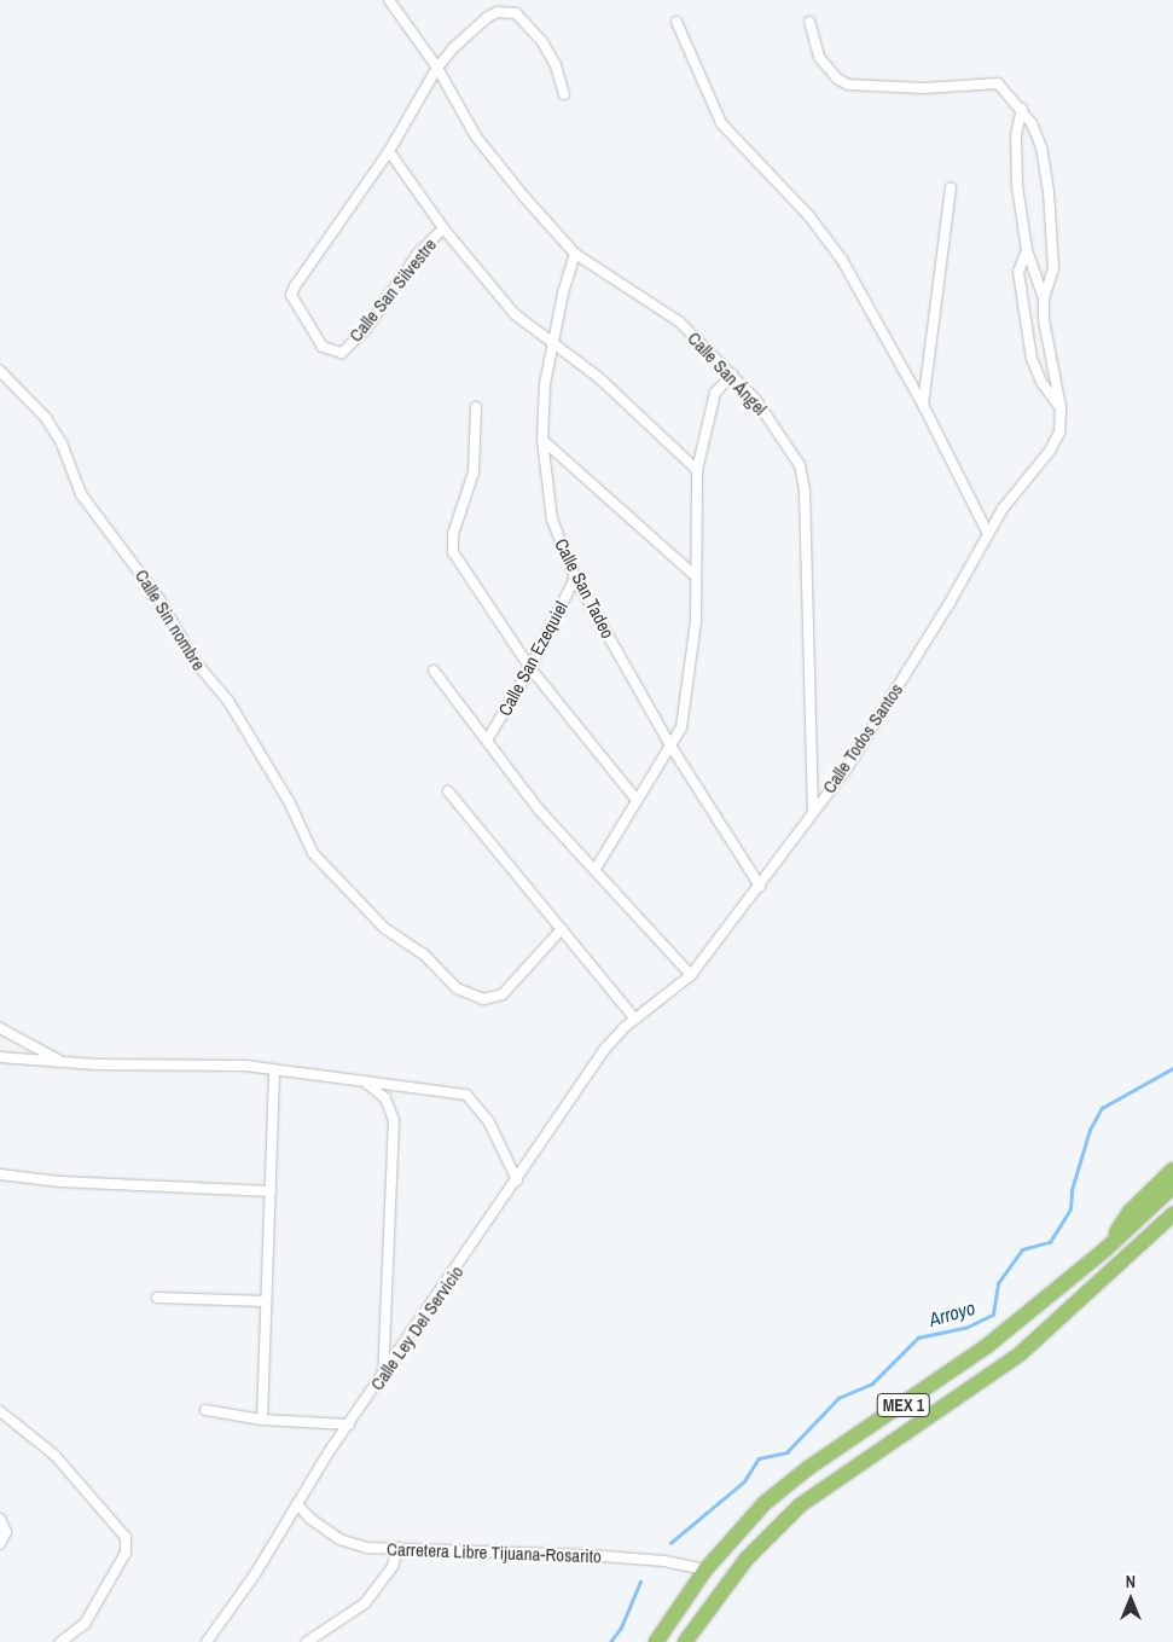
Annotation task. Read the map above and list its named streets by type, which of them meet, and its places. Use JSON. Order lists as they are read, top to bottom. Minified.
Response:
{"streets":{"highway":["MEX 1"],"street":["Calle San Silvestre","Calle San Ángel","Calle San Tadeo","Calle Sin nombre","Calle San Ezequiel","Calle Todos Santos","Calle Ley Del Servicio","Carretera Libre Tijuana-Rosarito"]},"crossings":[["Calle San Ángel","Calle San Tadeo"],["Calle San Ángel","Calle Todos Santos"],["Calle San Tadeo","Calle San Ezequiel"],["Calle San Tadeo","Calle Todos Santos"],["Calle Todos Santos","Calle Ley Del Servicio"],["Calle Ley Del Servicio","Carretera Libre Tijuana-Rosarito"],["MEX 1","Carretera Libre Tijuana-Rosarito"]],"water":["Arroyo"],"north":"top"}
